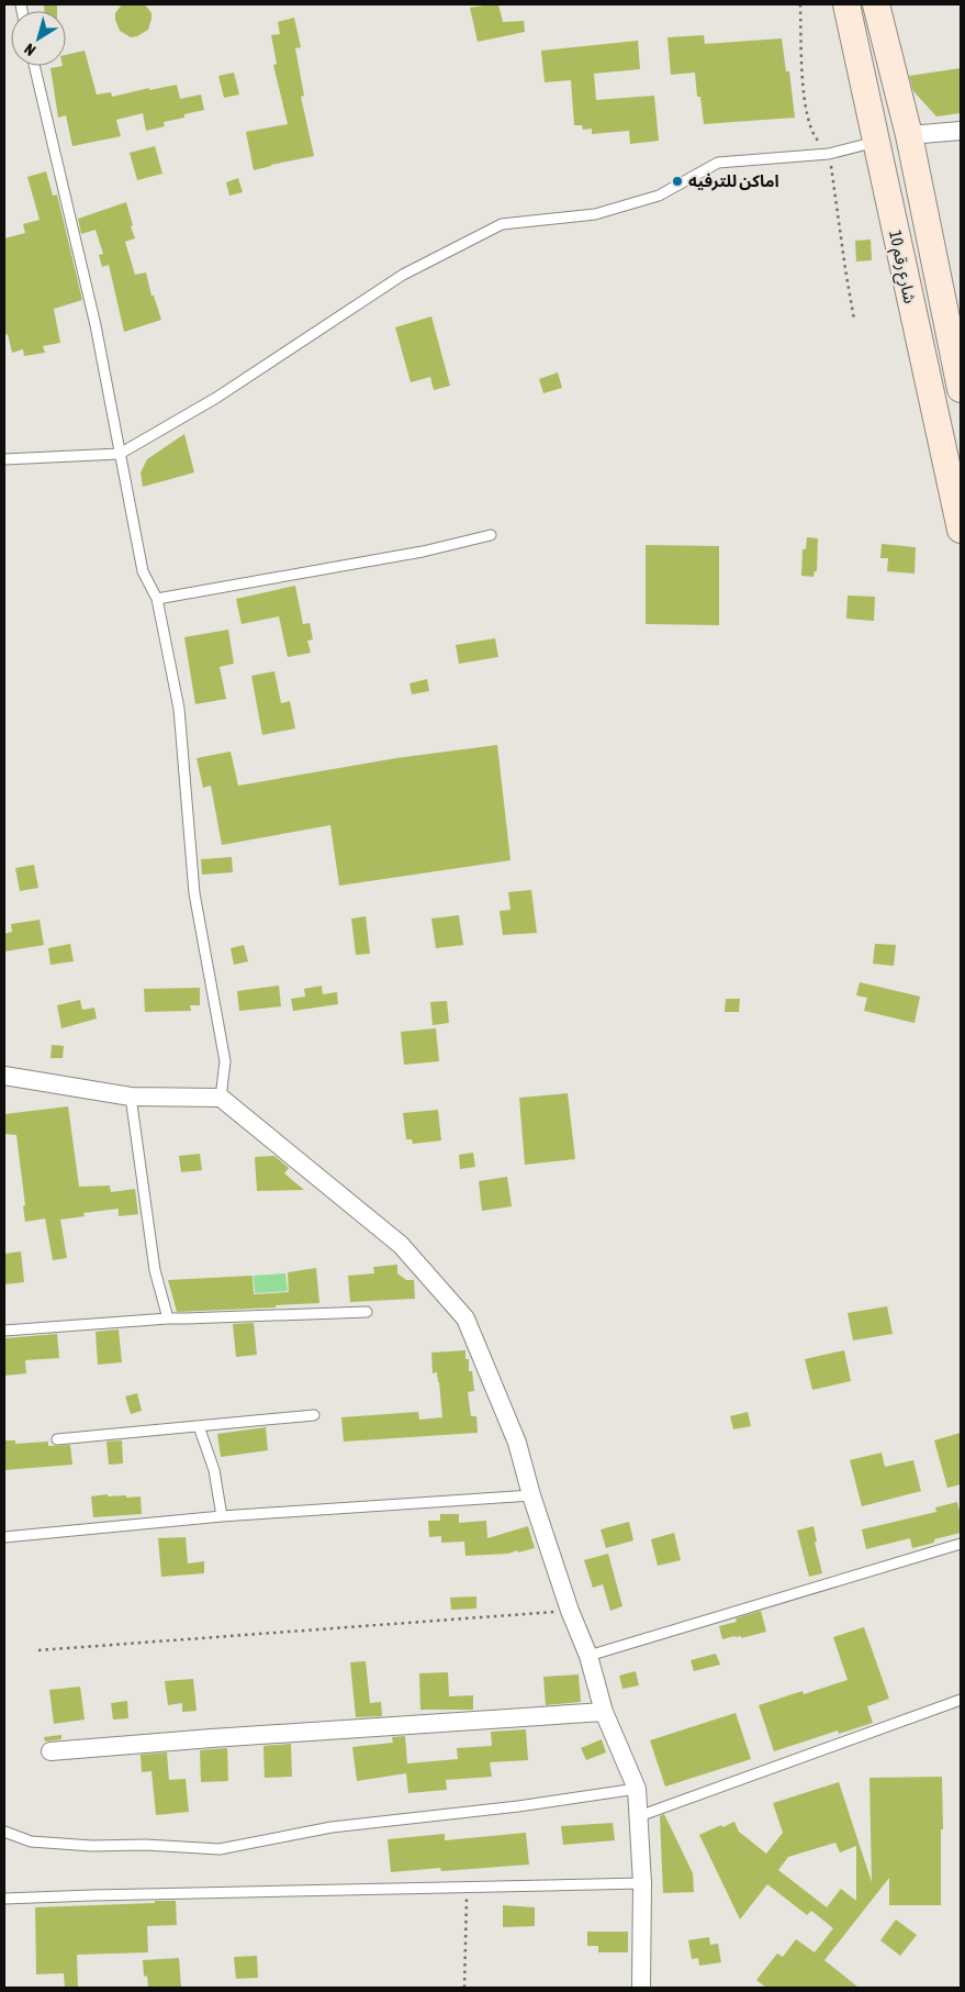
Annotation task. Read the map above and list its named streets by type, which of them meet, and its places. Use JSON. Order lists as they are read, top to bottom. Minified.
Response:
{"streets":{"main road":["شارع رقم 10"]},"places":["اماكن للترفيه"],"north":"bottom left"}
